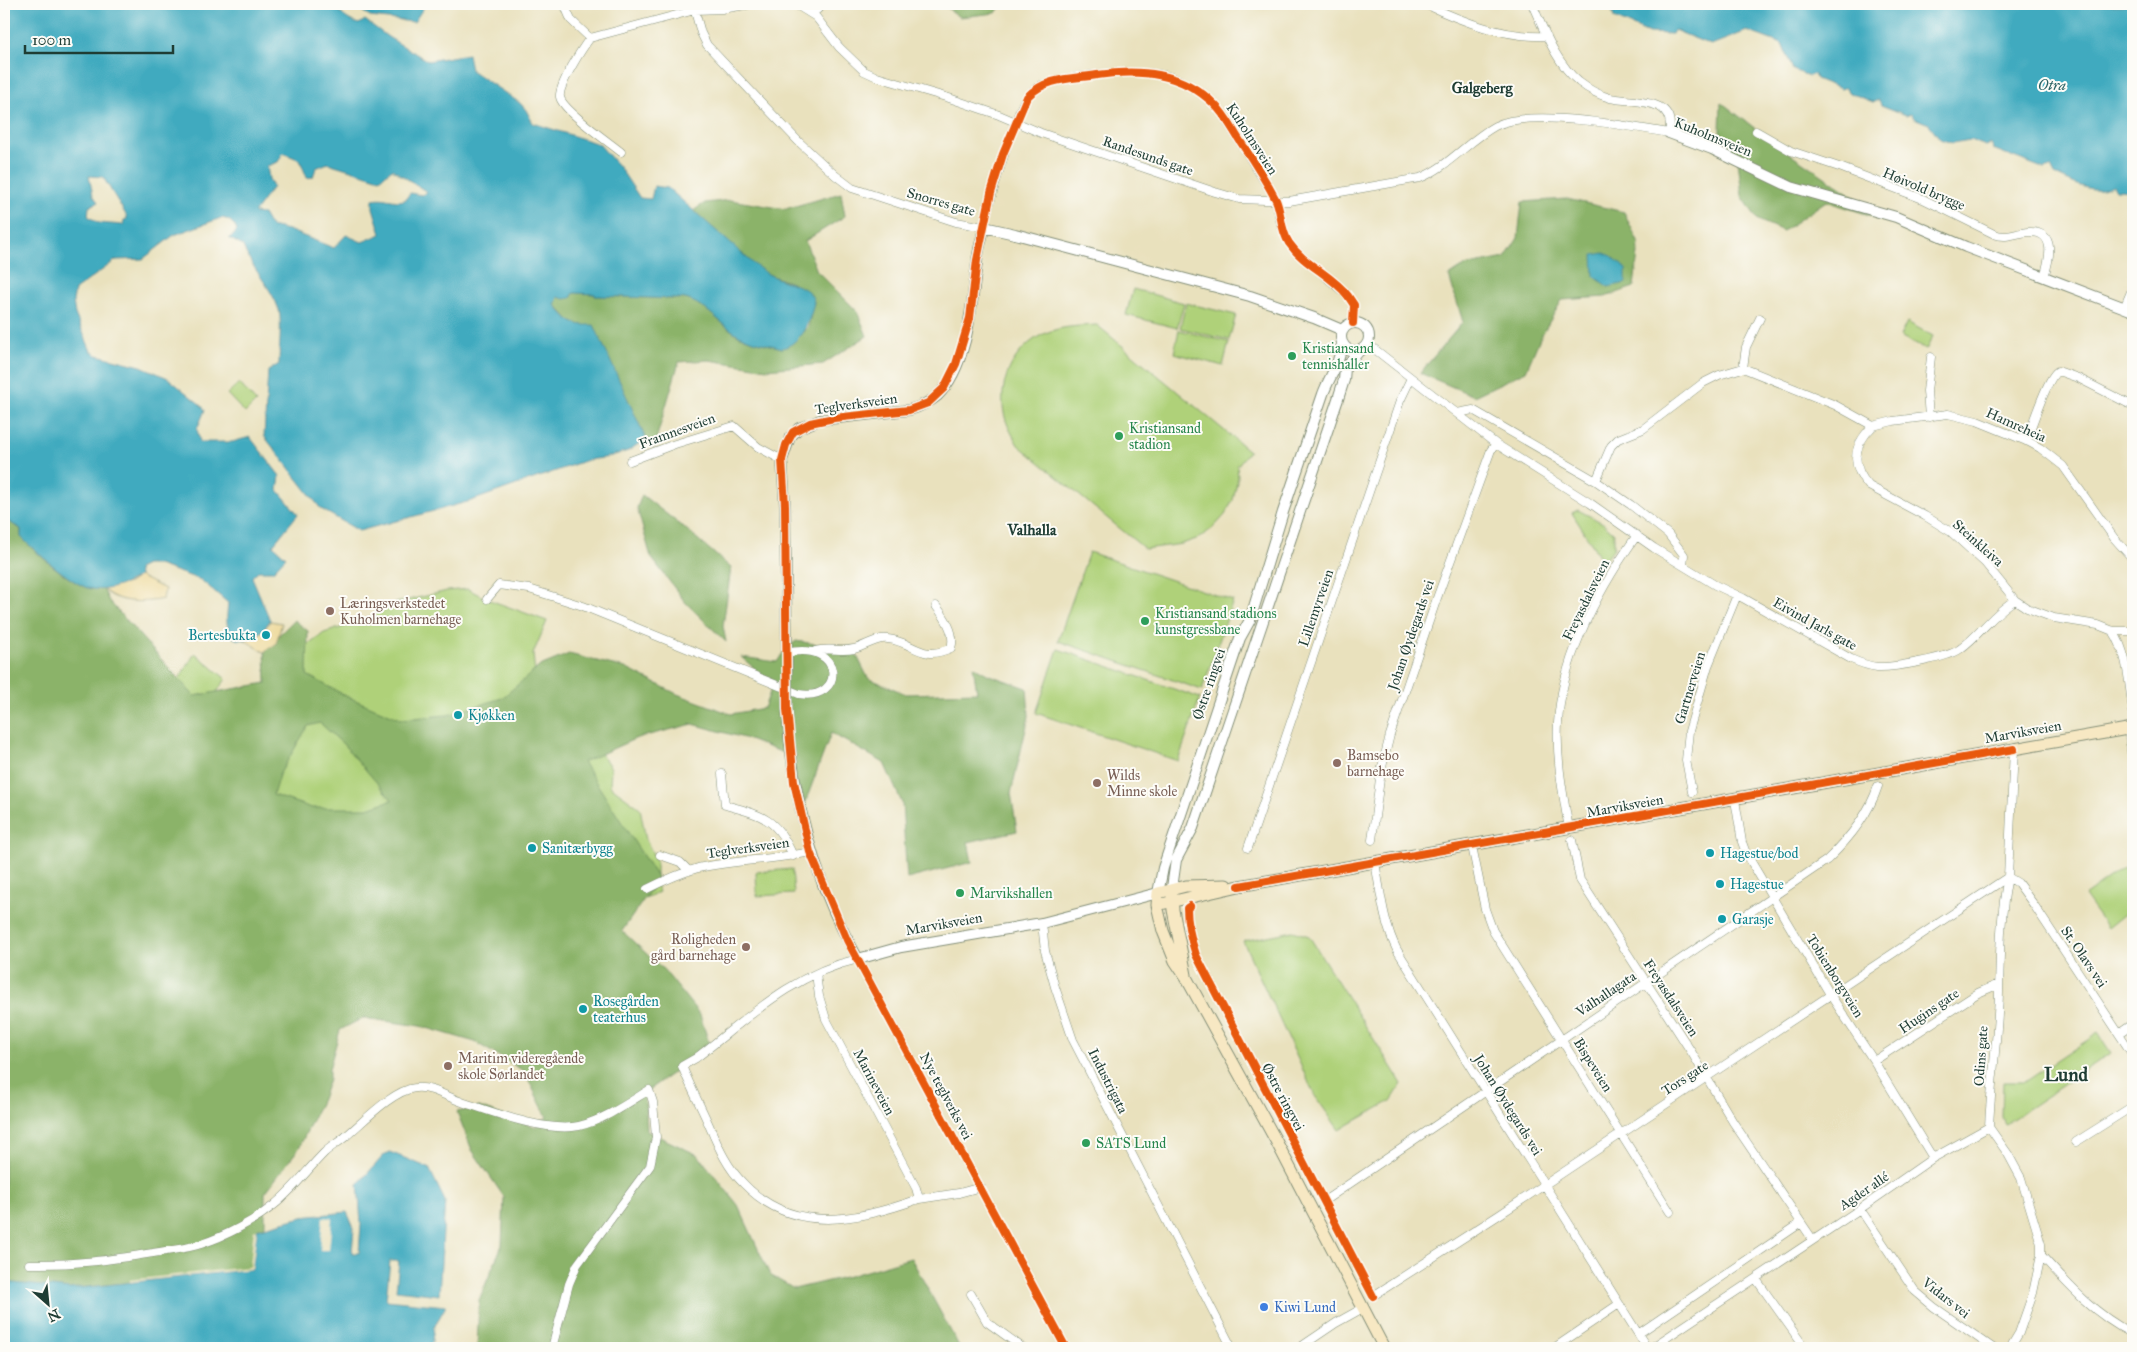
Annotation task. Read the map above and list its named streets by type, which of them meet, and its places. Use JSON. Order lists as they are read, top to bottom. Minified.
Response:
{"streets":{"main road":["Østre ringvei","Marviksveien"],"street":["Kuholmsveien","Randesunds gate","Høivold brygge","Snorres gate","Teglverksveien","Hamreheia","Framnesveien","Steinkleiva","Freyasdalsveien","Lillemyrveien","Eivind Jarls gate","Johan Øydegards vei","Gartnerveien","St. Olavs vei","Tobienborgveien","Valhallagata","Hugins gate","Odins gate","Bispeveien","Tors gate","Industrigata","Marineveien","Nye teglverks vei","Agder allé","Vidars vei"]},"crossings":[["Kuholmsveien","Randesunds gate"],["Kuholmsveien","Høivold brygge"],["Kuholmsveien","Snorres gate"],["Kuholmsveien","Teglverksveien"],["Kuholmsveien","Eivind Jarls gate"],["Kuholmsveien","Østre ringvei"],["Randesunds gate","Teglverksveien"],["Snorres gate","Teglverksveien"],["Snorres gate","Eivind Jarls gate"],["Snorres gate","Østre ringvei"],["Teglverksveien","Framnesveien"],["Teglverksveien","Nye teglverks vei"],["Hamreheia","Steinkleiva"],["Steinkleiva","Eivind Jarls gate"],["Freyasdalsveien","Eivind Jarls gate"],["Freyasdalsveien","Marviksveien"],["Freyasdalsveien","Valhallagata"],["Freyasdalsveien","Tors gate"],["Freyasdalsveien","Agder allé"],["Lillemyrveien","Eivind Jarls gate"],["Eivind Jarls gate","Johan Øydegards vei"],["Eivind Jarls gate","Østre ringvei"],["Eivind Jarls gate","Gartnerveien"],["Johan Øydegards vei","Marviksveien"],["Johan Øydegards vei","Valhallagata"],["Johan Øydegards vei","Tors gate"],["Østre ringvei","Marviksveien"],["Marviksveien","Tobienborgveien"],["Marviksveien","Odins gate"],["Marviksveien","Bispeveien"],["Marviksveien","Industrigata"],["Marviksveien","Marineveien"],["Marviksveien","Nye teglverks vei"],["St. Olavs vei","Odins gate"],["St. Olavs vei","Tors gate"],["Tobienborgveien","Valhallagata"],["Tobienborgveien","Hugins gate"],["Tobienborgveien","Tors gate"],["Tobienborgveien","Agder allé"],["Valhallagata","Bispeveien"],["Hugins gate","Odins gate"],["Odins gate","Tors gate"],["Odins gate","Agder allé"],["Bispeveien","Tors gate"],["Agder allé","Vidars vei"]],"districts":["Galgeberg","Valhalla","Lund"],"water":["Otra"],"places":["Kristiansand tennishaller","Kristiansand stadion","Læringsverkstedet Kuholmen barnehage","Kristiansand stadions kunstgressbane","Bertesbukta","Kjøkken","Bamsebo barnehage","Wilds Minne skole","Sanitærbygg","Hagestue/bod","Hagestue","Marvikshallen","Garasje","Roligheden gård barnehage","Rosegården teaterhus","Maritim videregående skole Sørlandet","SATS Lund","Kiwi Lund"],"scale_bar":"100 m","north":"bottom right"}
